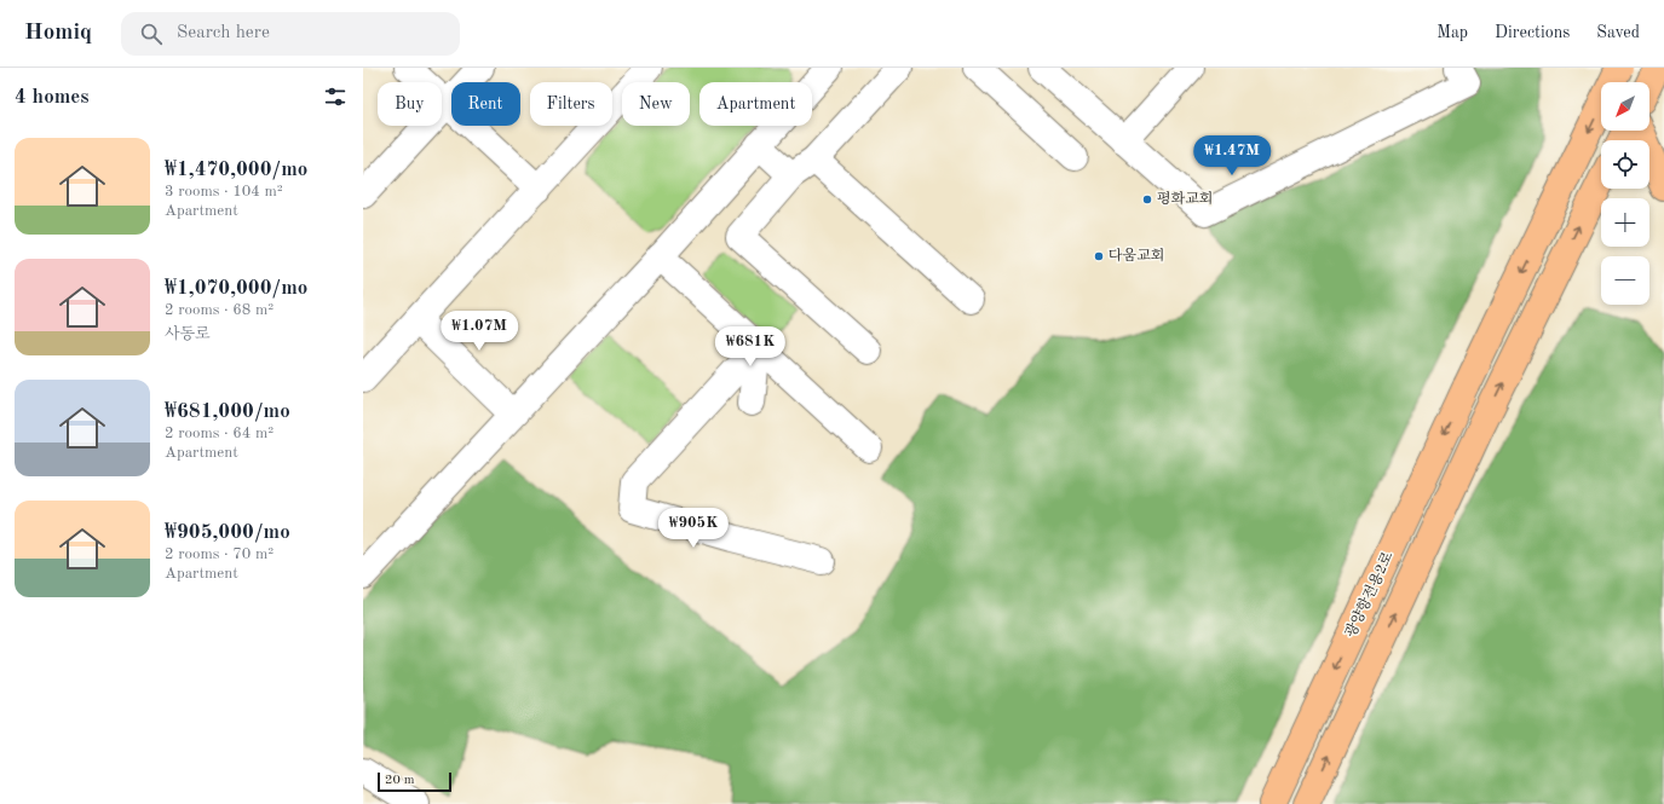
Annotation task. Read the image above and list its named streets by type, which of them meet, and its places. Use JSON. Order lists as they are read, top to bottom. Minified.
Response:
{"streets":{"main road":["광양항전용2로"]},"places":["평화교회","다움교회"],"scale_bar":"20 m","north":"bottom left","page":{"header":"Homiq","search":"Search here","nav":["Map","Directions","Saved"],"heading":"4 homes","map_buttons":["+","−"],"chip":["Buy","Rent","Filters","New","Apartment"],"list":[{"name":"₩1,470,000/mo","note":"3 rooms · 104 m² · Apartment"},{"name":"₩1,070,000/mo","note":"2 rooms · 68 m² · 사동로"},{"name":"₩681,000/mo","note":"2 rooms · 64 m² · Apartment"},{"name":"₩905,000/mo","note":"2 rooms · 70 m² · Apartment"}],"price":["₩1.47M","₩1.07M","₩681K","₩905K"],"scale":"20 m"}}
